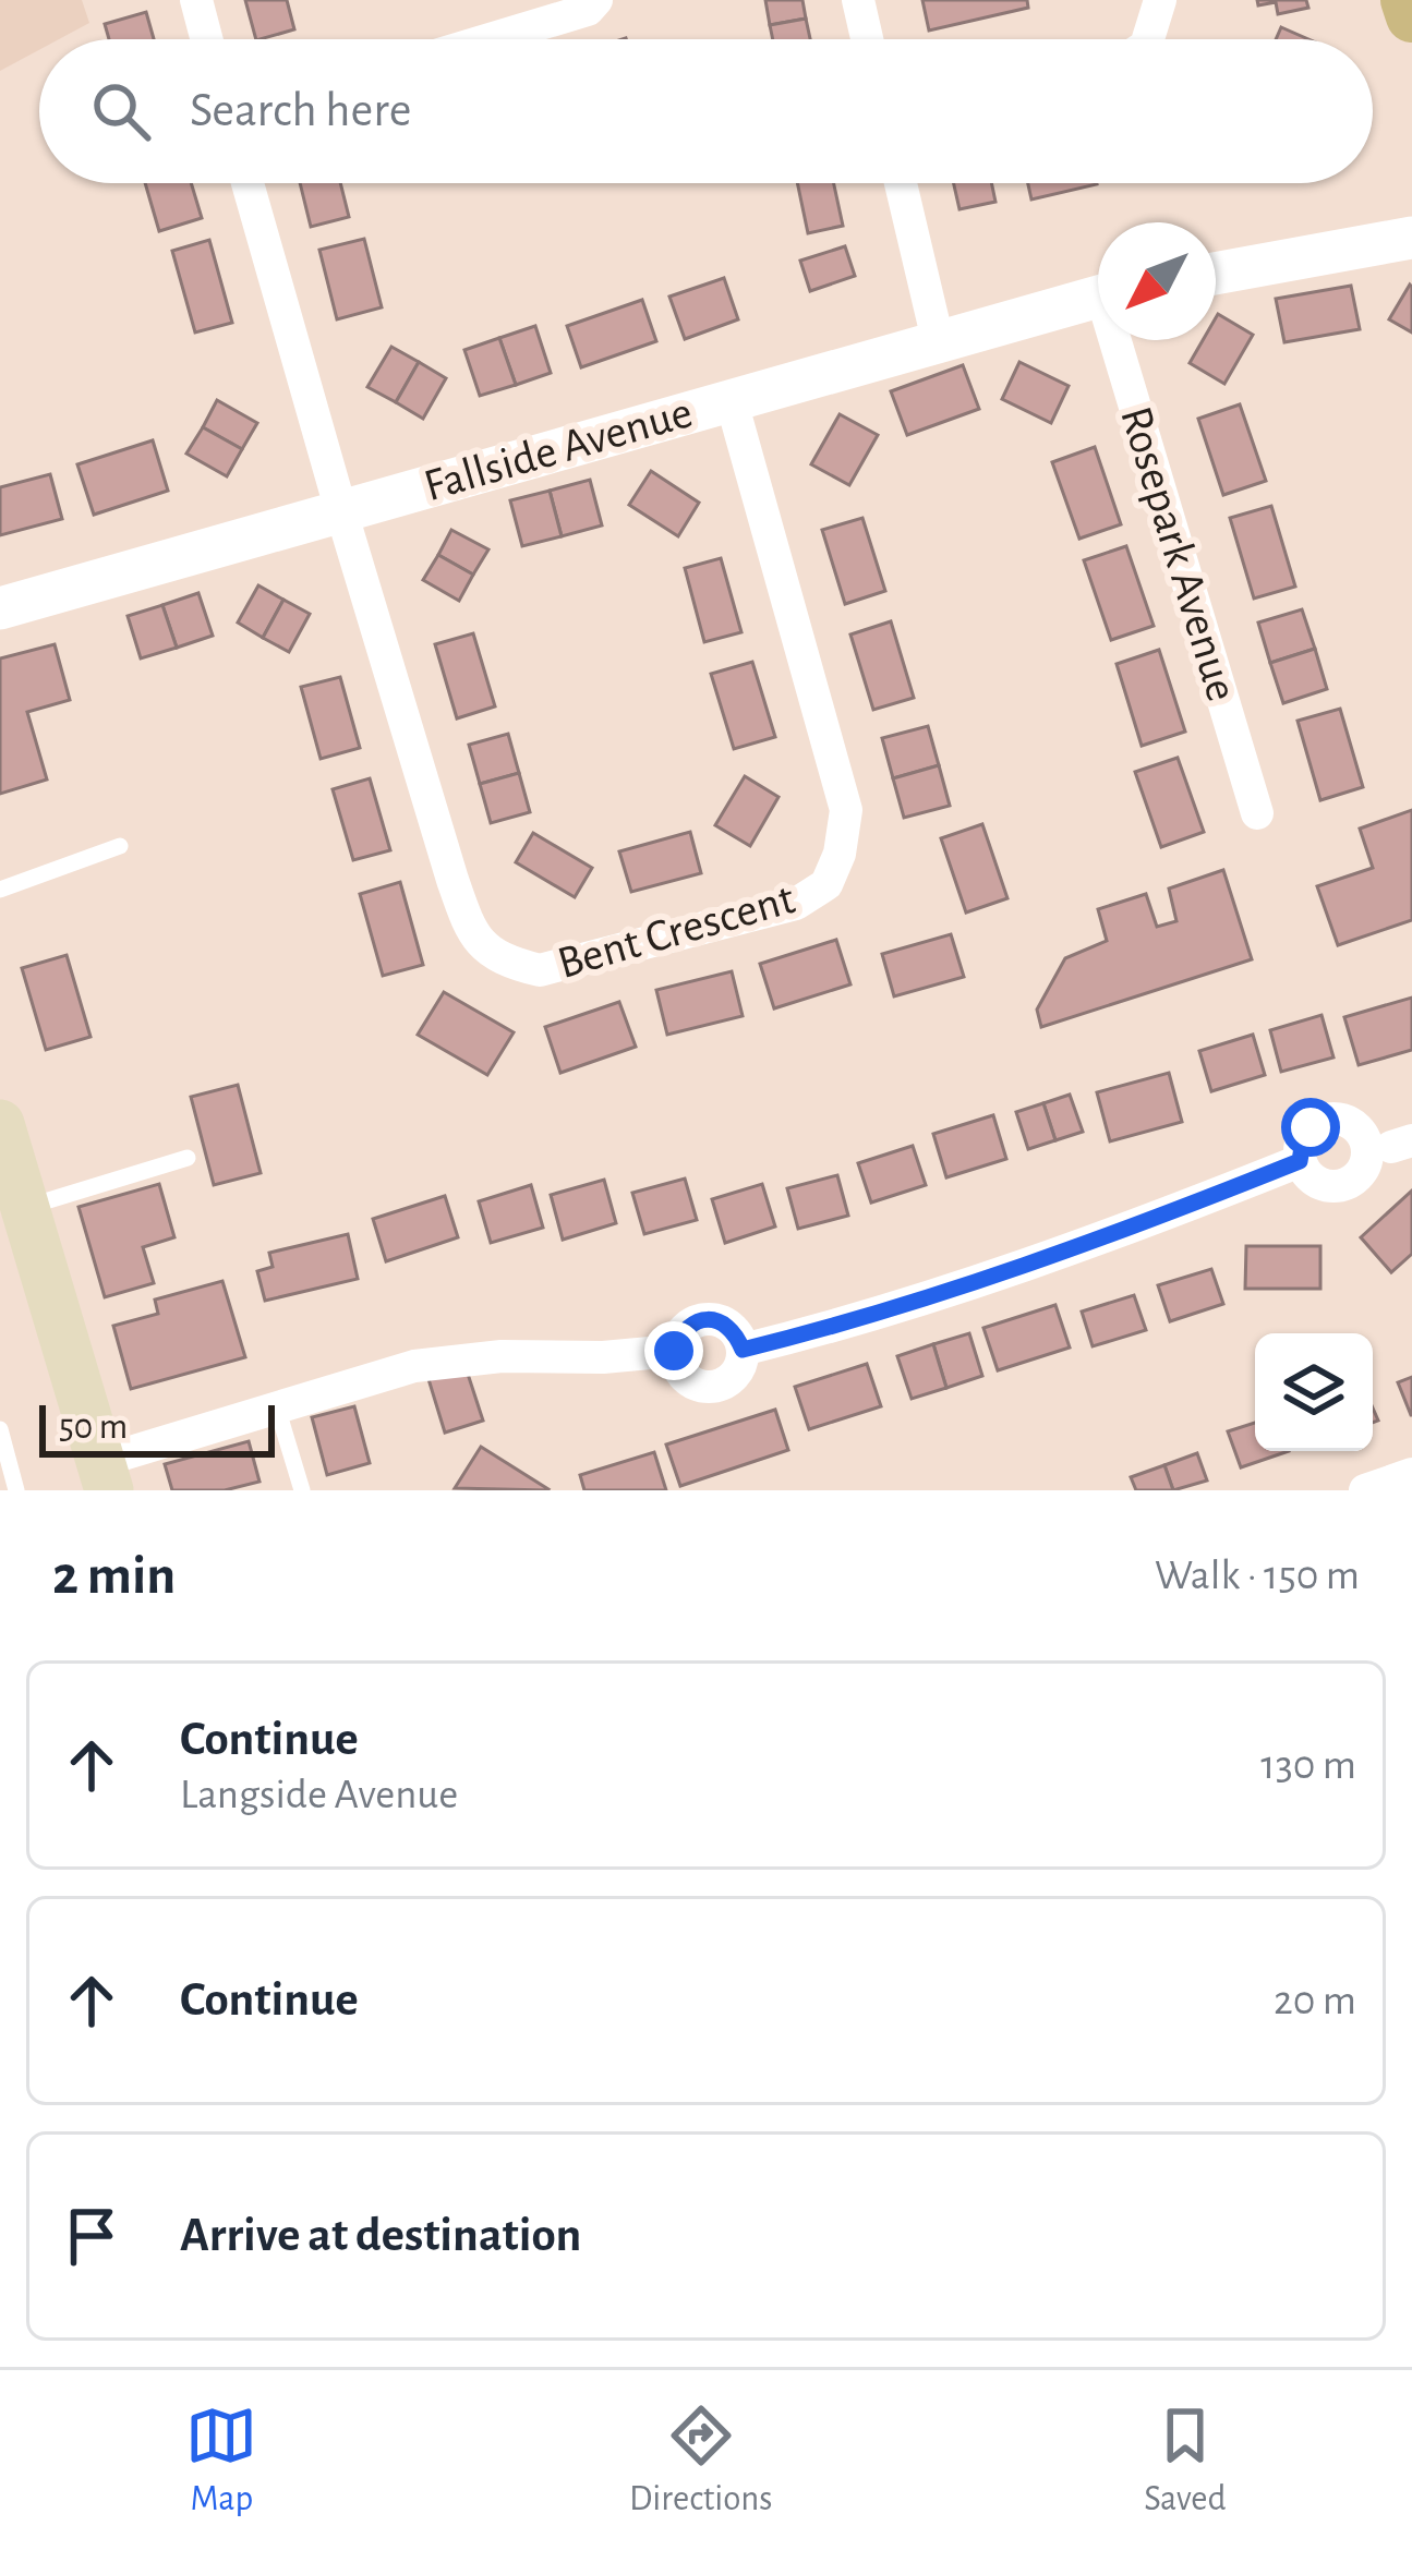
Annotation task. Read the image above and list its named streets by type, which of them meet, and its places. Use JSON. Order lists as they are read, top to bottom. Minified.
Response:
{"streets":{"street":["Fallside Avenue","Rosepark Avenue","Bent Crescent"]},"crossings":[["Fallside Avenue","Bent Crescent"]],"scale_bar":"50 m","north":"bottom left","page":{"search":"Search here","scale":"50 m","heading":["2 min","Walk · 150 m"],"list":[["Continue","Langside Avenue","130 m"],["Continue","20 m"],"Arrive at destination"],"nav":["Map","Directions","Saved"]}}
